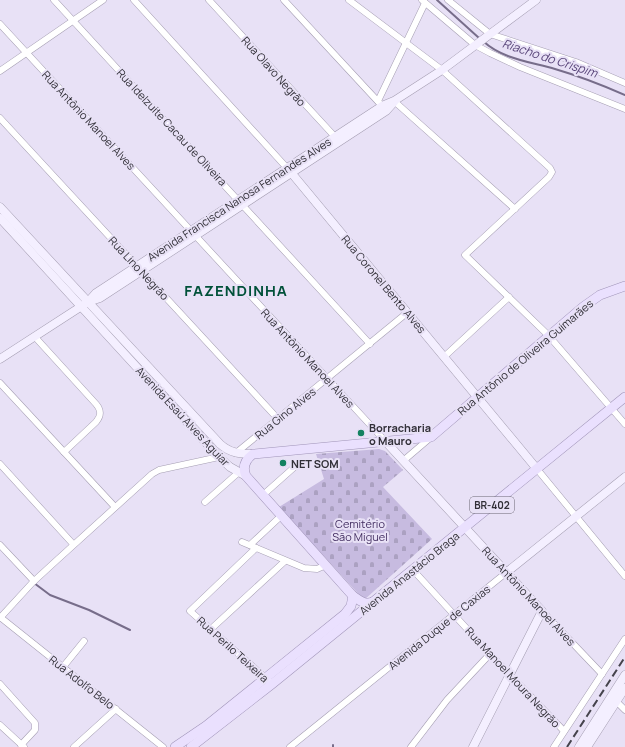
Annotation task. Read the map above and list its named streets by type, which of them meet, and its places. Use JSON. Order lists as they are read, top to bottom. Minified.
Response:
{"streets":{"main road":["Rua Antônio de Oliveira Guimarães","Avenida Esaú Alves Aguiar","BR-402","Avenida Anastácio Braga"],"street":["Rua Olavo Negrão","Rua Antônio Manoel Alves","Rua Idelzuite Cacau de Oliveira","Avenida Francisca Nanosa Fernandes Alves","Rua Lino Negrão","Rua Coronel Bento Alves","Rua Gino Alves","Avenida Duque de Caxias","Rua Perilo Teixeira","Rua Manoel Moura Negrão","Rua Adolfo Belo"]},"crossings":[["Rua Olavo Negrão","Avenida Francisca Nanosa Fernandes Alves"],["Rua Antônio Manoel Alves","Avenida Francisca Nanosa Fernandes Alves"],["Rua Antônio Manoel Alves","Rua Antônio de Oliveira Guimarães"],["Rua Antônio Manoel Alves","Rua Gino Alves"],["Rua Antônio Manoel Alves","Avenida Anastácio Braga"],["Rua Antônio Manoel Alves","Avenida Duque de Caxias"],["Rua Idelzuite Cacau de Oliveira","Avenida Francisca Nanosa Fernandes Alves"],["Rua Idelzuite Cacau de Oliveira","Rua Gino Alves"],["Avenida Francisca Nanosa Fernandes Alves","Rua Lino Negrão"],["Avenida Francisca Nanosa Fernandes Alves","Rua Coronel Bento Alves"],["Avenida Francisca Nanosa Fernandes Alves","Avenida Esaú Alves Aguiar"],["Rua Lino Negrão","Rua Gino Alves"],["Rua Coronel Bento Alves","Rua Antônio de Oliveira Guimarães"],["Rua Coronel Bento Alves","Rua Gino Alves"],["Rua Coronel Bento Alves","Avenida Anastácio Braga"],["Rua Coronel Bento Alves","Avenida Duque de Caxias"],["Rua Gino Alves","Avenida Esaú Alves Aguiar"],["Avenida Esaú Alves Aguiar","Avenida Anastácio Braga"],["Avenida Anastácio Braga","Rua Perilo Teixeira"],["Avenida Anastácio Braga","Rua Manoel Moura Negrão"],["Avenida Duque de Caxias","Rua Manoel Moura Negrão"]],"districts":["FAZENDINHA"],"water":["Riacho do Crispim"],"parks":["Cemitério São Miguel"],"places":["Borracharia o Mauro","NET SOM"]}
